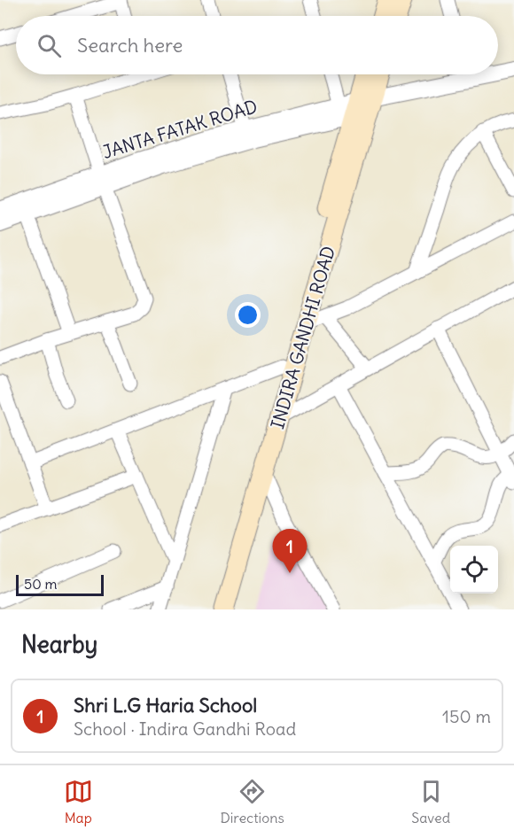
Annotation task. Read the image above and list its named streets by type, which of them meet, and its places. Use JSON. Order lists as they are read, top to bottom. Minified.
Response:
{"streets":{"main road":["INDIRA GANDHI ROAD"],"street":["JANTA FATAK ROAD"]},"crossings":[["JANTA FATAK ROAD","INDIRA GANDHI ROAD"]],"scale_bar":"50 m","page":{"search":"Search here","pins":"1","scale":"50 m","heading":"Nearby","list":[{"mark":"1","name":"Shri L.G Haria School","note":"School · Indira Gandhi Road","value":"150 m"}],"nav":["Map","Directions","Saved"]}}
